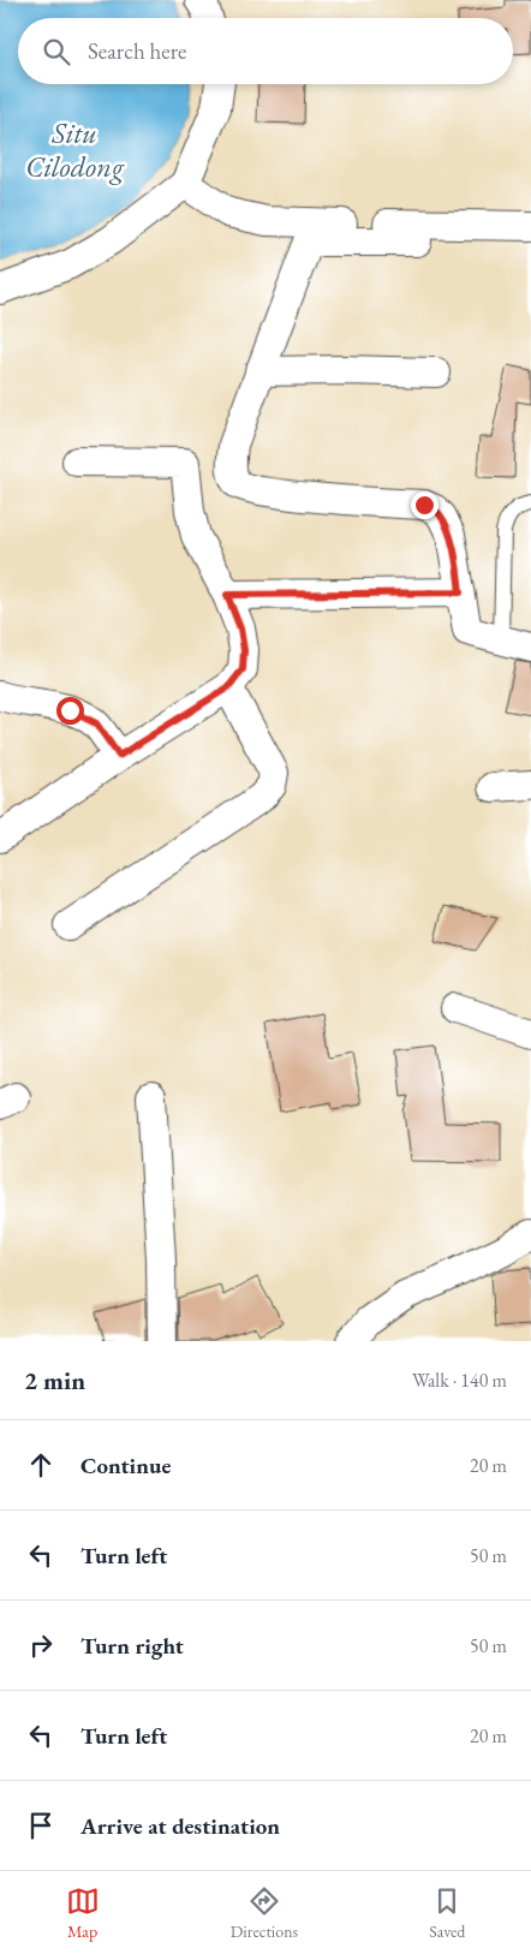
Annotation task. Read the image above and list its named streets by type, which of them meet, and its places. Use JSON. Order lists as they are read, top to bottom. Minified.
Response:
{"water":["Situ Cilodong"],"page":{"search":"Search here","heading":["2 min","Walk · 140 m"],"list":[["Continue","20 m"],["Turn left","50 m"],["Turn right","50 m"],["Turn left","20 m"],"Arrive at destination"],"nav":["Map","Directions","Saved"]}}
